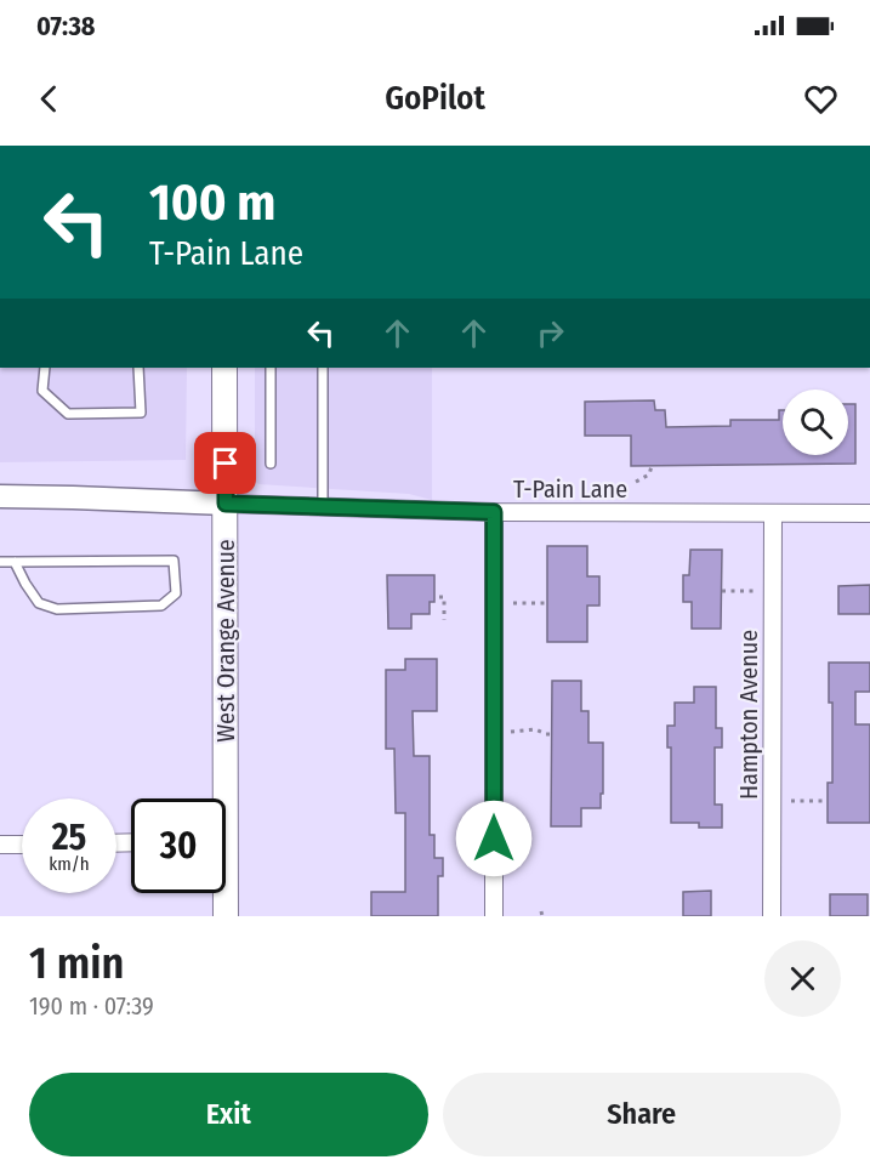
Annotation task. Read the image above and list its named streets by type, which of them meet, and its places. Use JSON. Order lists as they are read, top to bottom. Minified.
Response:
{"streets":{"main road":["West Orange Avenue"],"street":["T-Pain Lane","Hampton Avenue"]},"crossings":[["T-Pain Lane","West Orange Avenue"],["T-Pain Lane","Hampton Avenue"]],"page":{"status":"07:38","header":"GoPilot","turn":["100 m","T-Pain Lane"],"speed":"25 km/h","limit":"30","heading":["1 min","190 m · 07:39"],"buttons":["Exit","Share"]}}
